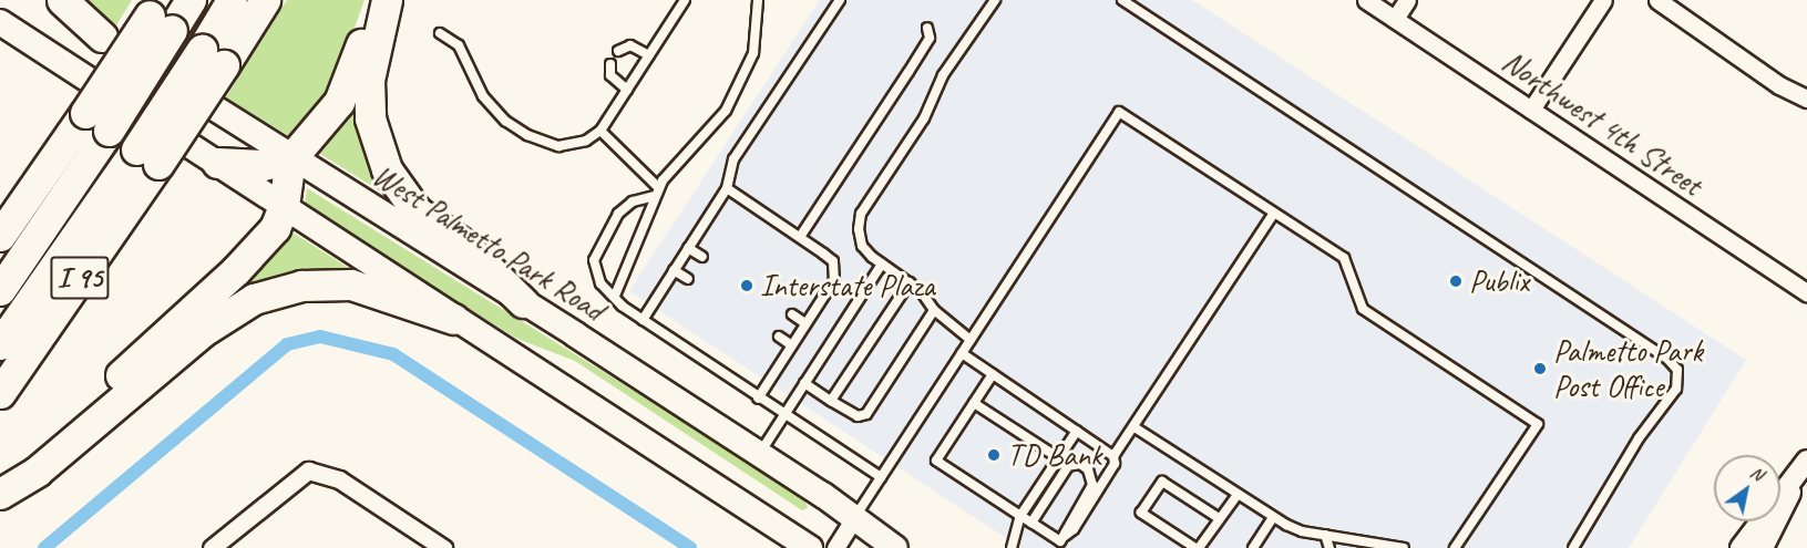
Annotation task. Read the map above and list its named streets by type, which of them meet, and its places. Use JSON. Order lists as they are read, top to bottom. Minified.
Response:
{"streets":{"highway":["I 95"],"main road":["West Palmetto Park Road"],"street":["Northwest 4th Street"]},"places":["Publix","Interstate Plaza","Palmetto Park Post Office","TD Bank"],"north":"top right"}
